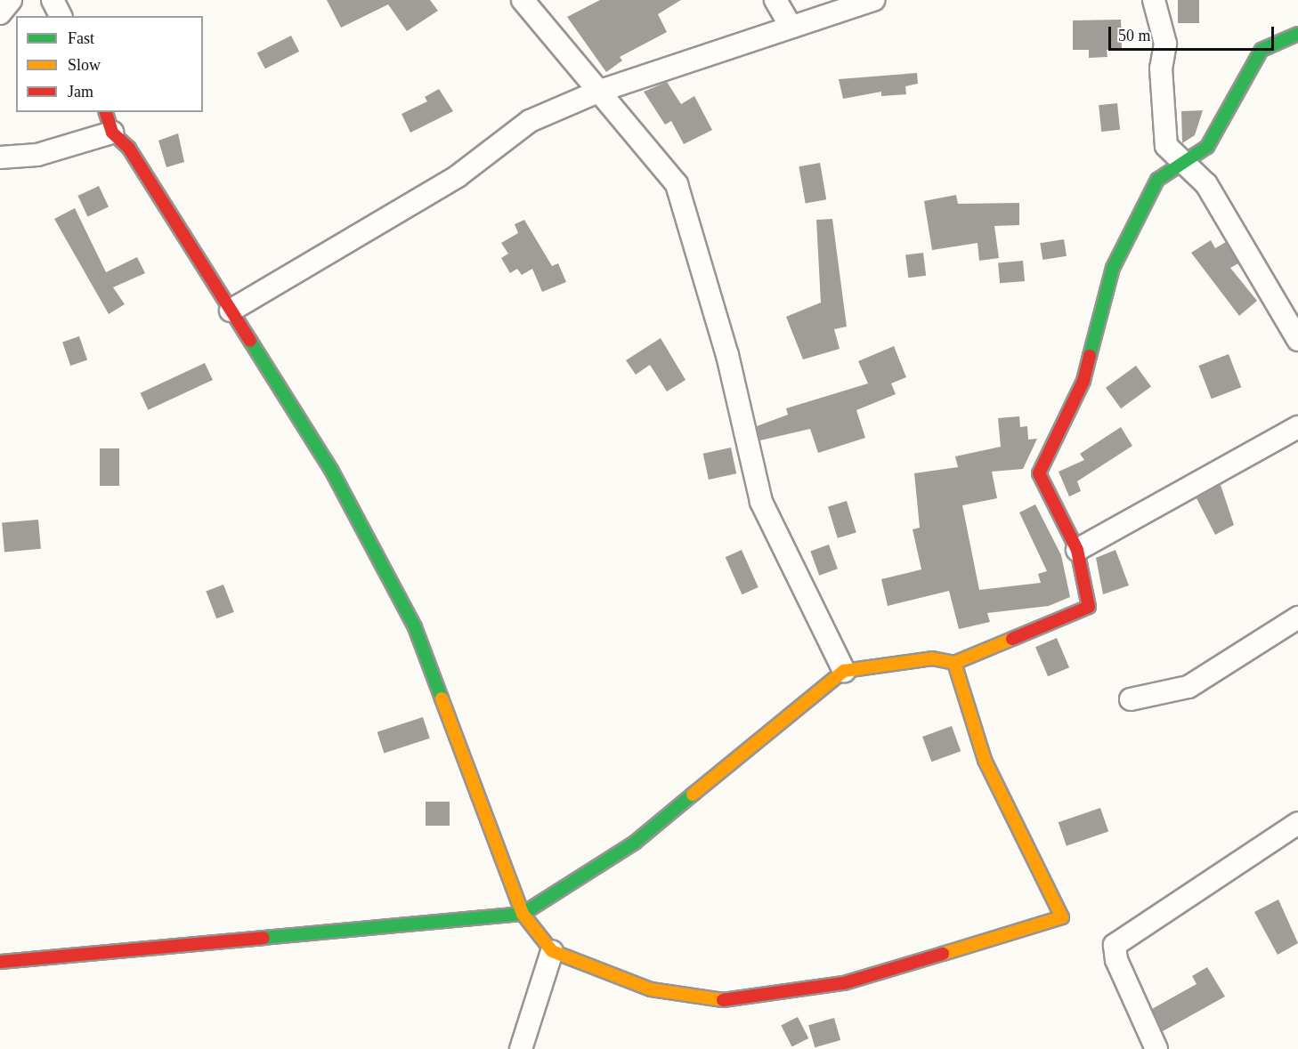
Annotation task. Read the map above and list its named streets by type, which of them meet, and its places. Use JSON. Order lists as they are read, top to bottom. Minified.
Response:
{"legend":["Fast","Slow","Jam"],"scale_bar":"50 m"}
